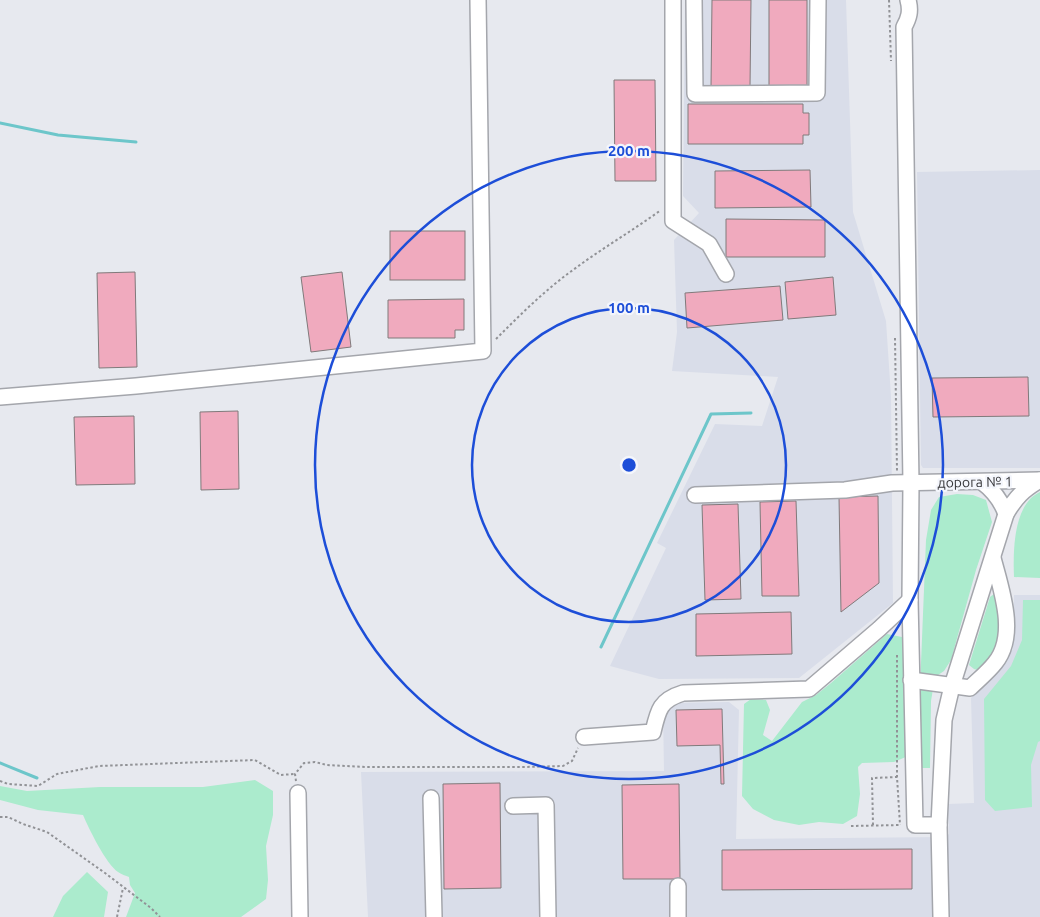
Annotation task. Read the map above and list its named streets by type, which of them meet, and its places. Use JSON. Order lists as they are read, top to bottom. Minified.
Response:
{"streets":{"street":["дорога № 1"]},"rings":["200 m","100 m"]}
